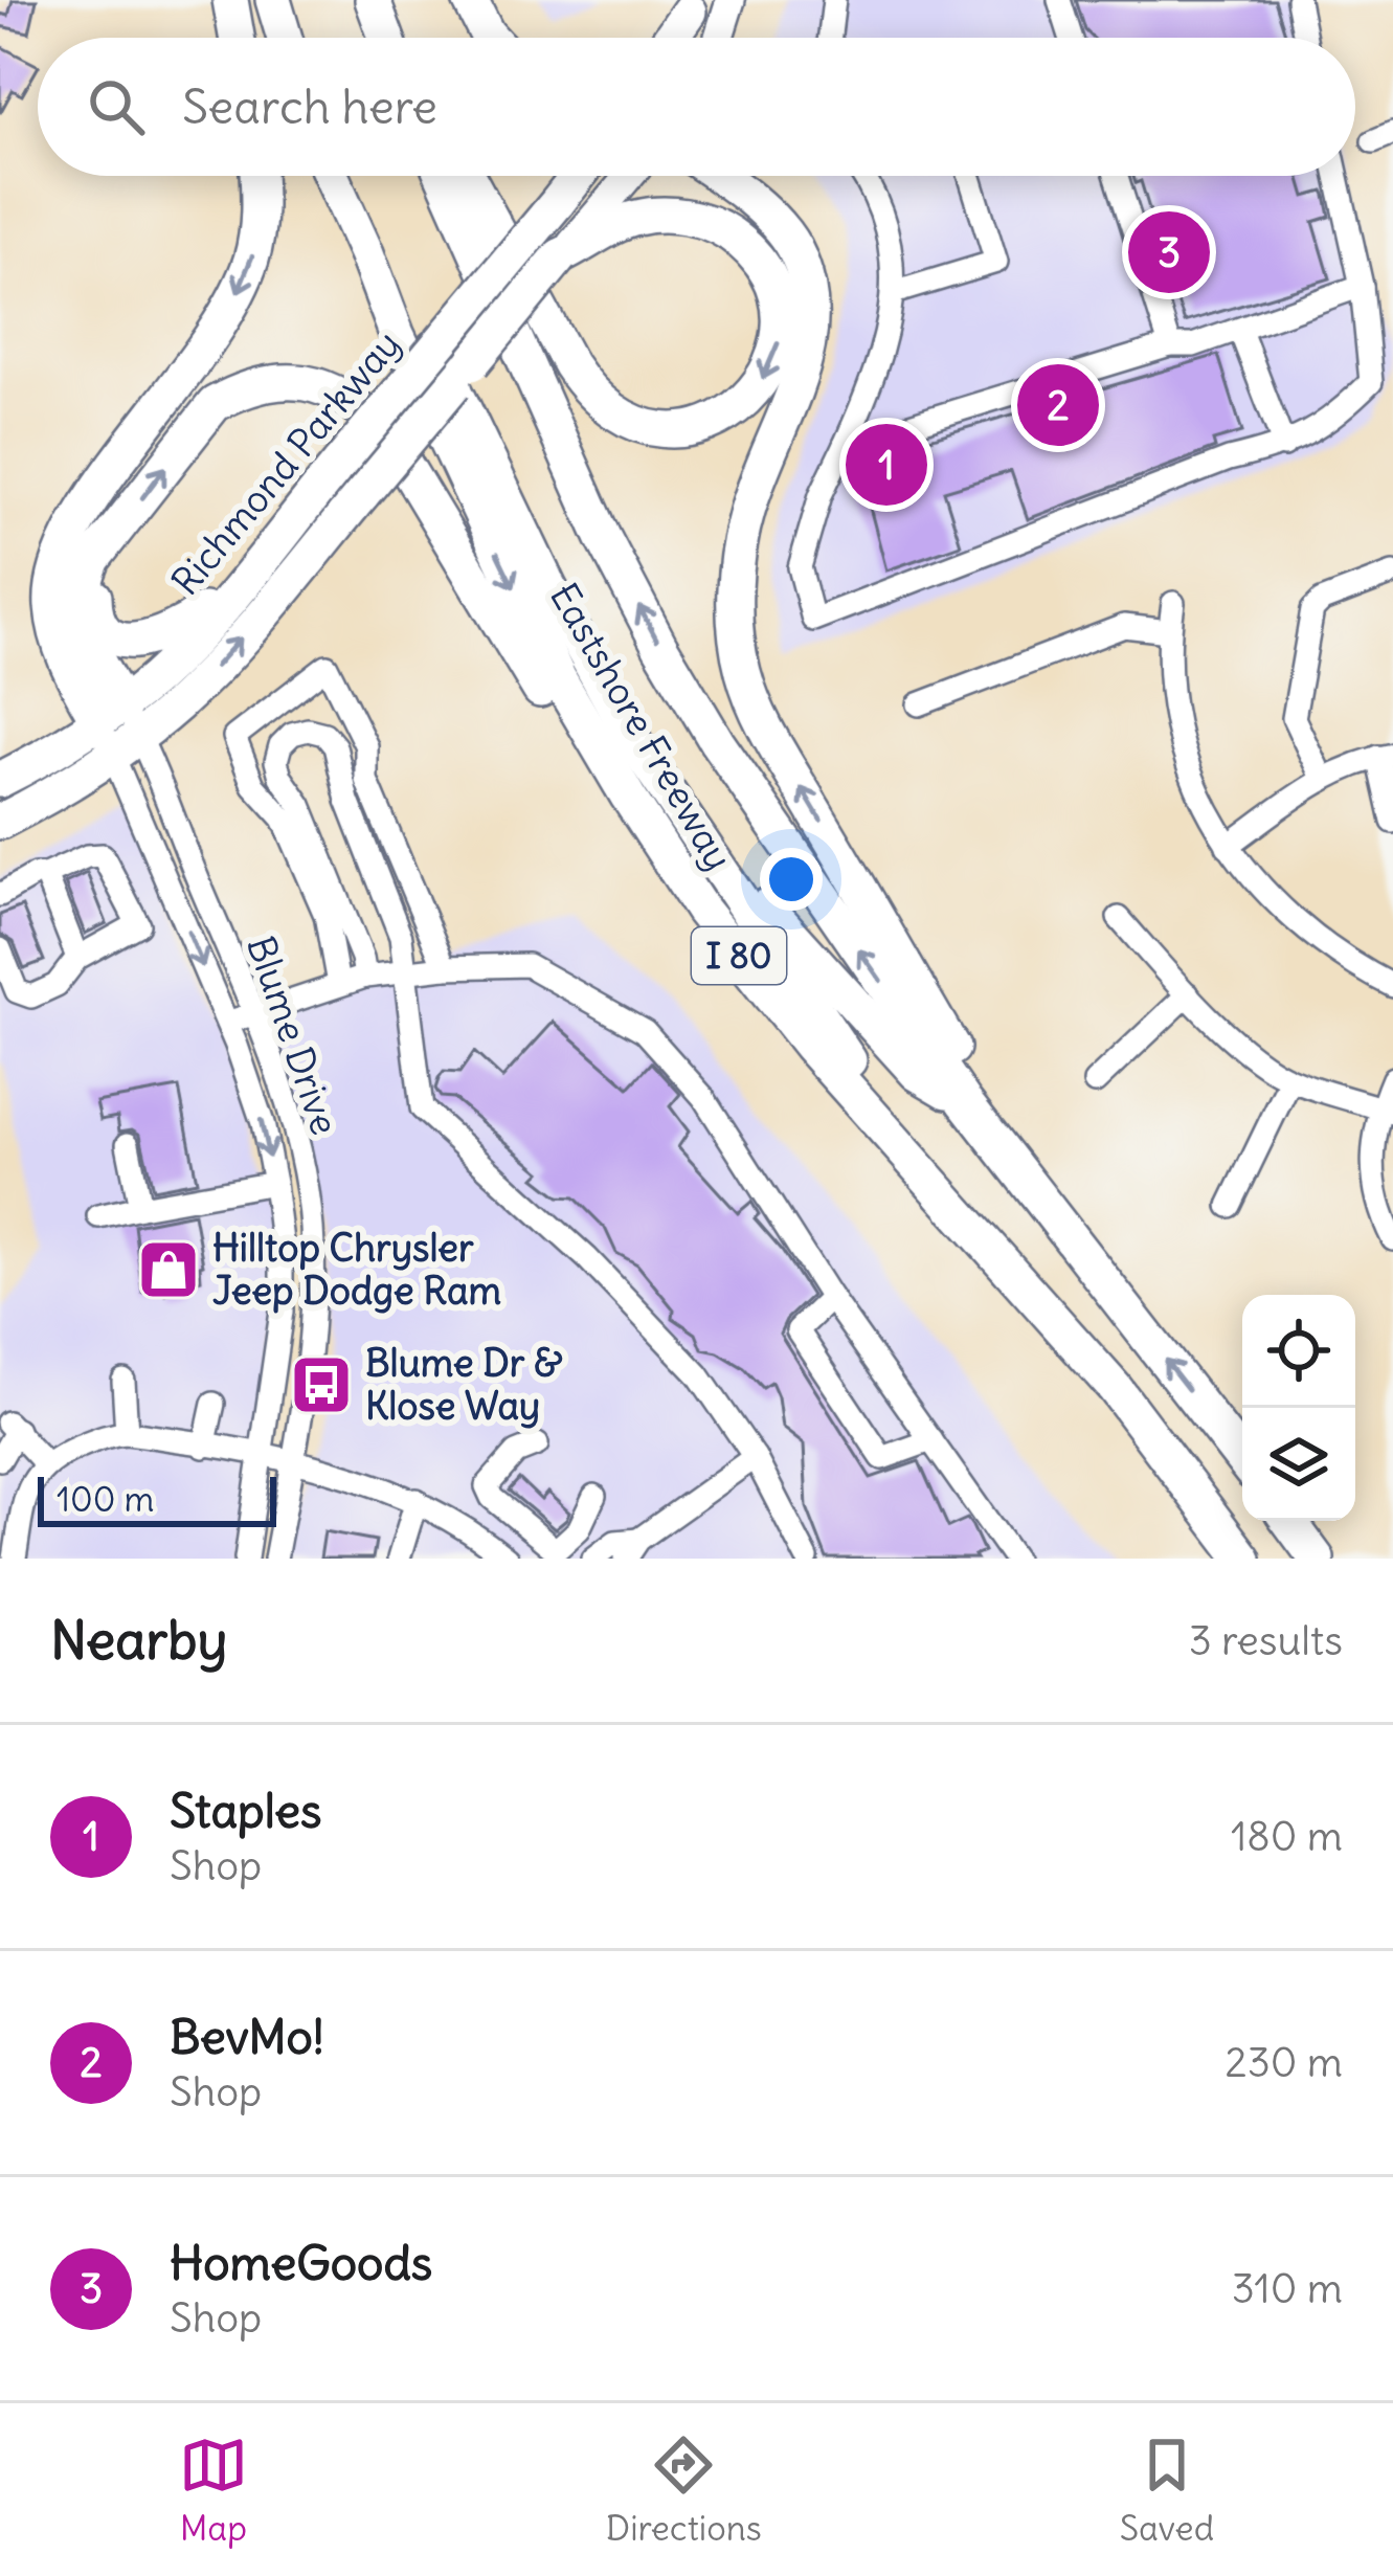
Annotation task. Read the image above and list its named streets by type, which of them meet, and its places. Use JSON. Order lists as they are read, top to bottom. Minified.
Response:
{"streets":{"highway":["Richmond Parkway","Eastshore Freeway","I 80"],"street":["Blume Drive"]},"crossings":[["Richmond Parkway","Blume Drive"]],"places":{"shop":["Hilltop Chrysler Jeep Dodge Ram"],"bus stop":["Blume Dr & Klose Way"]},"scale_bar":"100 m","page":{"search":"Search here","pins":["3","2","1"],"scale":"100 m","heading":["Nearby","3 results"],"list":[{"mark":"1","name":"Staples","note":"Shop","value":"180 m"},{"mark":"2","name":"BevMo!","note":"Shop","value":"230 m"},{"mark":"3","name":"HomeGoods","note":"Shop","value":"310 m"}],"nav":["Map","Directions","Saved"]}}
